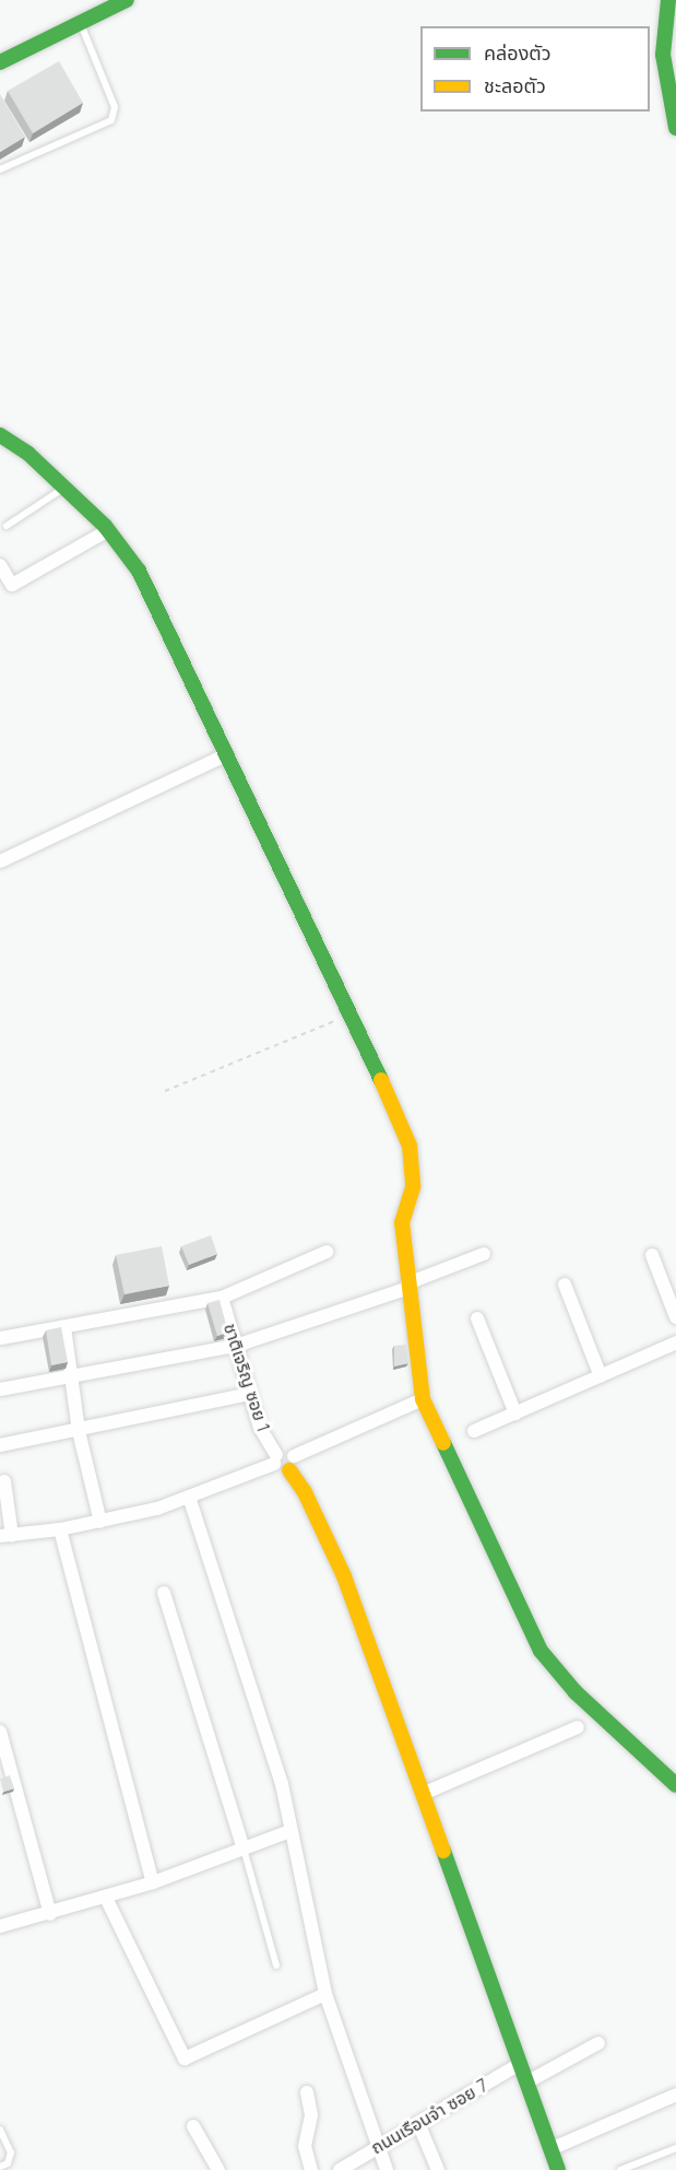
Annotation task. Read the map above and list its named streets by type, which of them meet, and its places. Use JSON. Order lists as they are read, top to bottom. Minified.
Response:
{"streets":{"street":["ชาติเจริญ ซอย 1","ถนนเรือนจำ ซอย 7"]},"legend":["คล่องตัว","ชะลอตัว"]}
